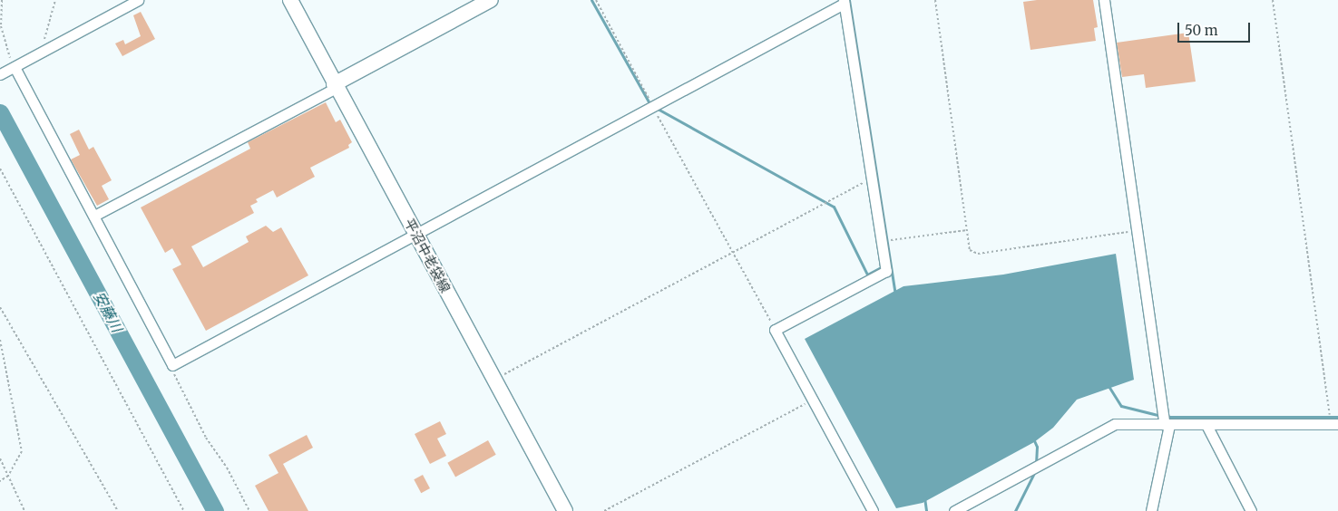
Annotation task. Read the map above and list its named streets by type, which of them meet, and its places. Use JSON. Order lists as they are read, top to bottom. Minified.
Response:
{"streets":{"main road":["平沼中老袋線"]},"water":["安藤川"],"scale_bar":"50 m"}
